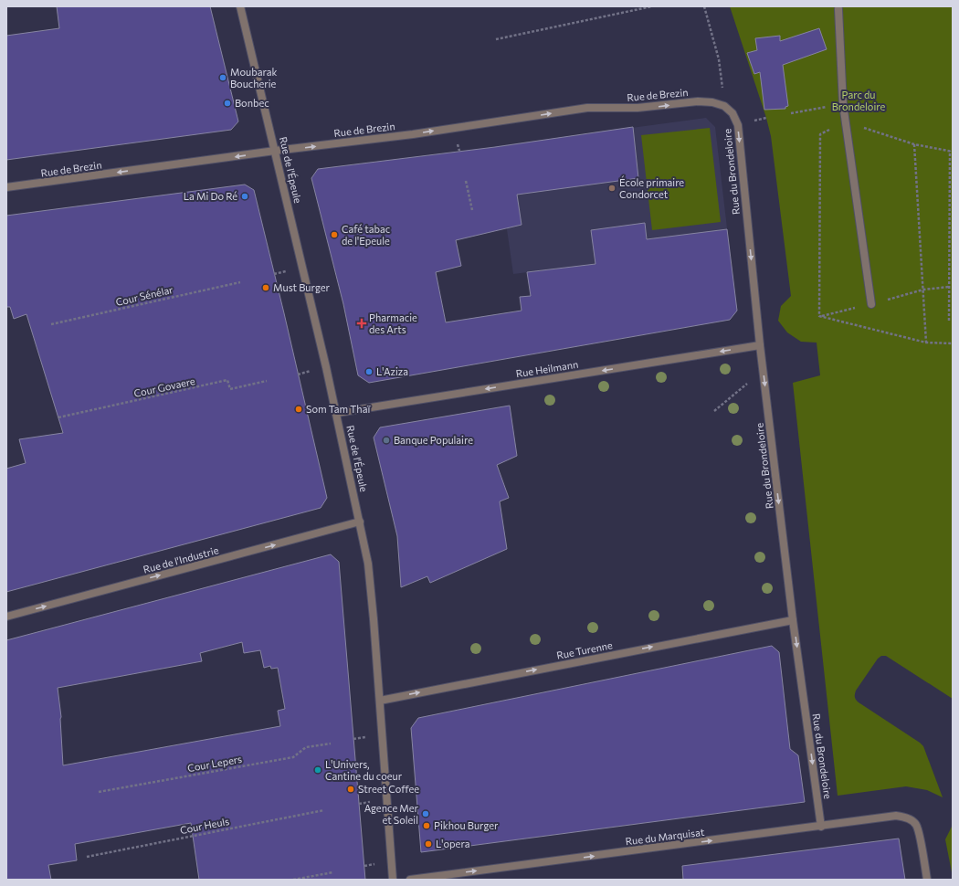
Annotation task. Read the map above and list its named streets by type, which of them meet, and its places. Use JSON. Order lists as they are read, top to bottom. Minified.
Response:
{"streets":{"street":["Rue de Brezin","Rue de l'Épeule","Rue du Brondeloire","Rue Heilmann","Rue de l'Industrie","Rue Turenne","Rue du Marquisat"],"path":["Cour Sénélar","Cour Govaere","Cour Lepers","Cour Heuls"]},"crossings":[["Rue de Brezin","Rue de l'Épeule"],["Rue de Brezin","Rue du Brondeloire"],["Rue de l'Épeule","Rue Heilmann"],["Rue de l'Épeule","Rue de l'Industrie"],["Rue de l'Épeule","Rue Turenne"],["Rue du Brondeloire","Rue Heilmann"],["Rue du Brondeloire","Rue Turenne"],["Rue du Brondeloire","Rue du Marquisat"]],"one_way":["Rue du Brondeloire","Rue Heilmann","Rue de l'Industrie","Rue Turenne","Rue du Marquisat"],"parks":["Parc du Brondeloire"],"places":{"other":["Moubarak Boucherie","Bonbec","École primaire Condorcet","La Mi Do Ré","Café tabac de l'Epeule","Must Burger","L'Aziza","Som Tam Thaï","Banque Populaire","L'Univers, Cantine du coeur","Street Coffee","Agence Mer et Soleil","Pikhou Burger","L'opera"],"health":["Pharmacie des Arts"]}}
